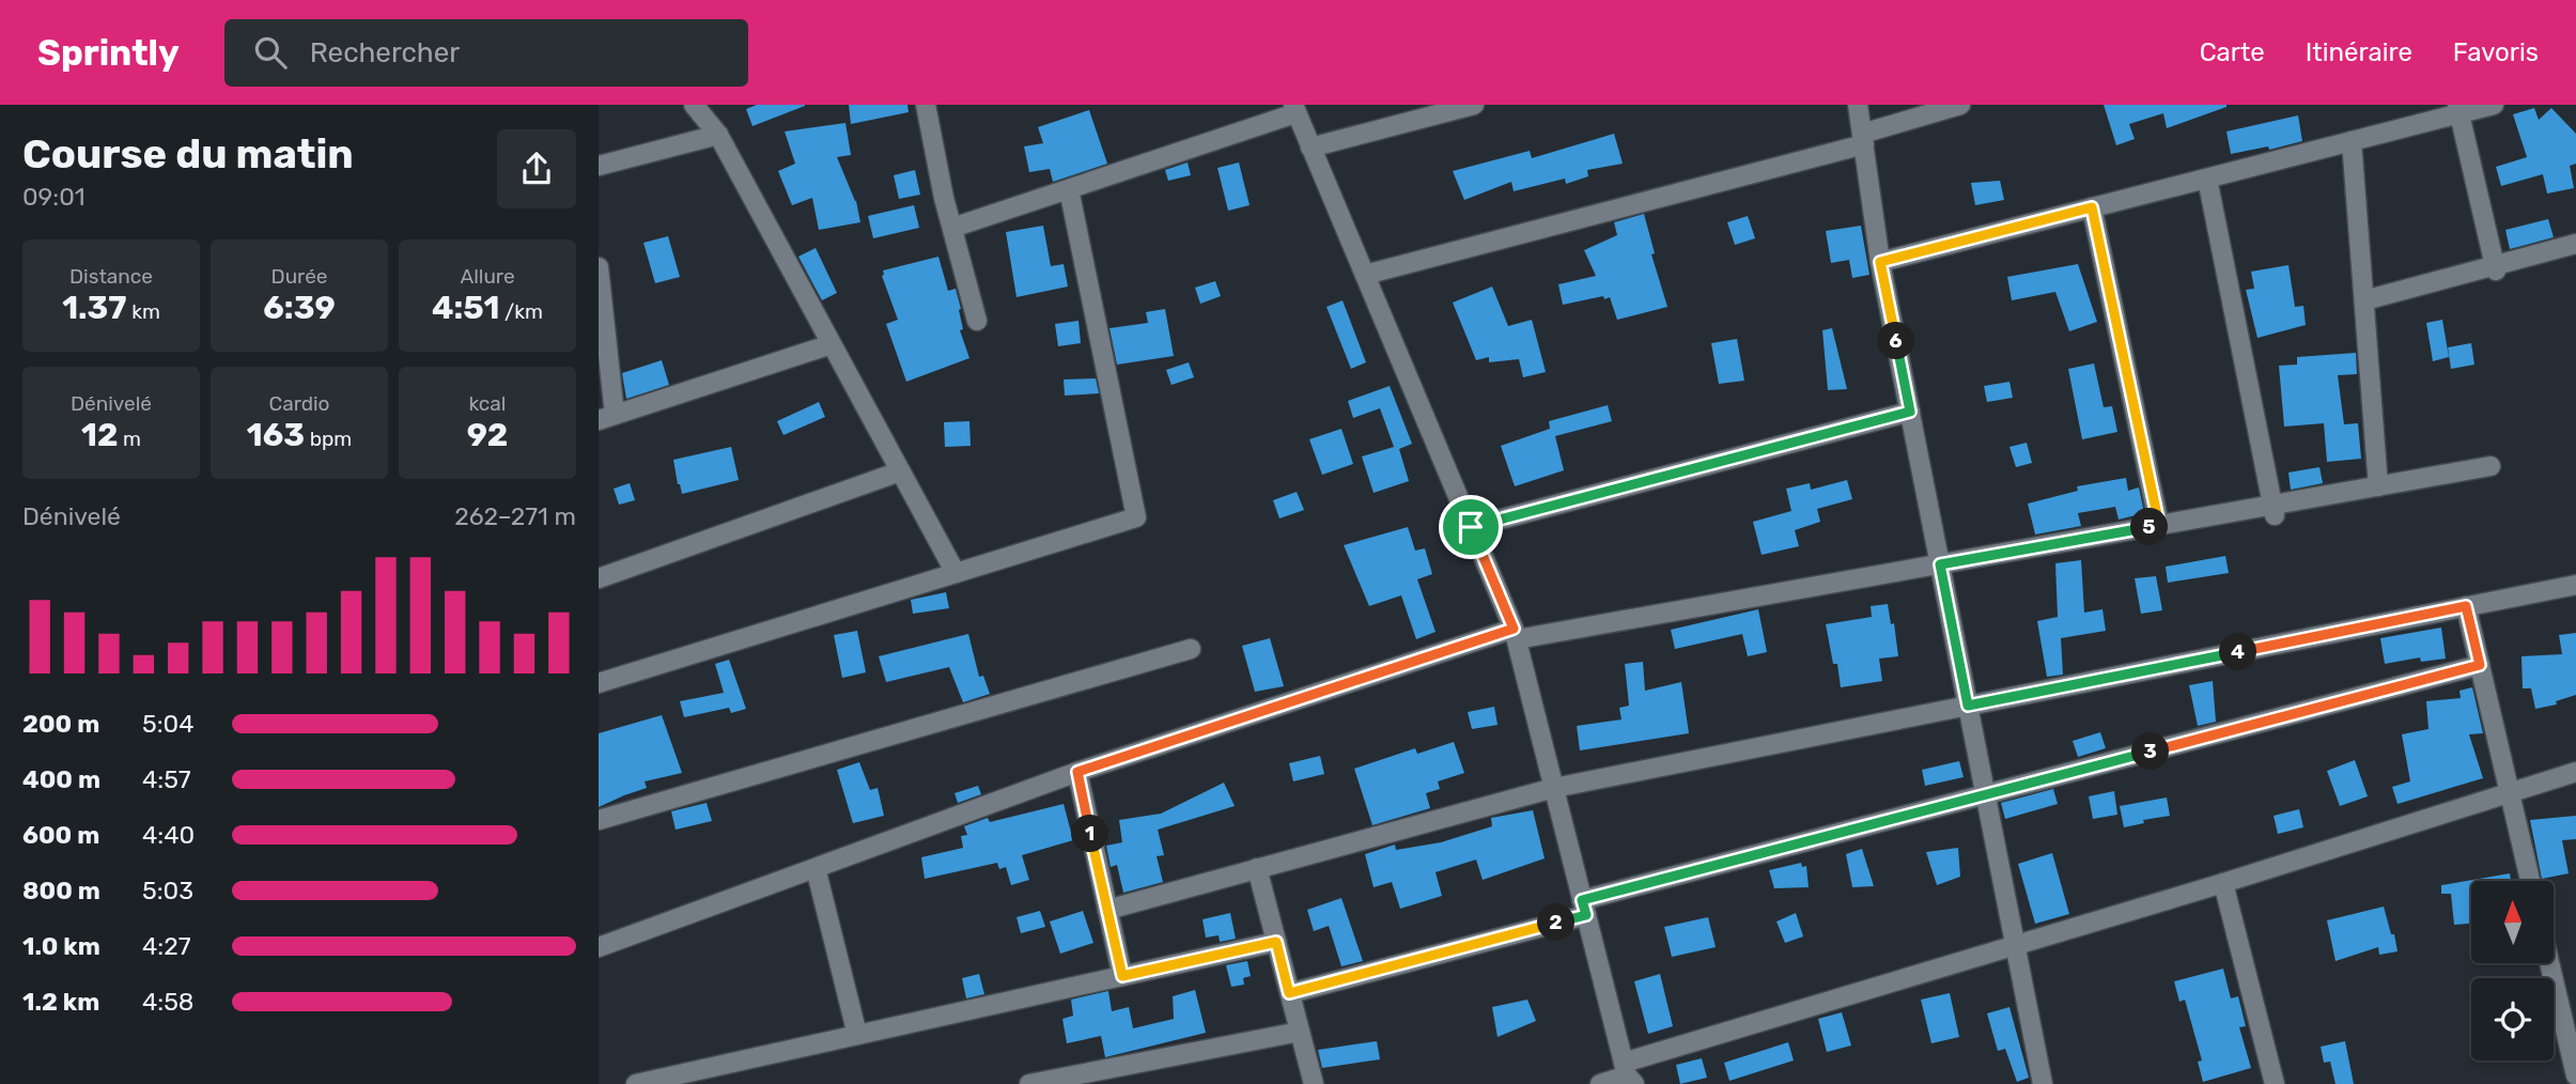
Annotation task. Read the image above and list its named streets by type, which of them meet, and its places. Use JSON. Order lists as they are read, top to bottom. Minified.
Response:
{"north":"top","page":{"header":"Sprintly","search":"Rechercher","nav":["Carte","Itinéraire","Favoris"],"heading":["Course du matin","09:01"],"stats":[["Distance","1.37 km"],["Durée","6:39"],["Allure","4:51 /km"],["Dénivelé","12 m"],["Cardio","163 bpm"],["kcal","92"]],"pins":["6","5","4","3","1","2"],"chart":["Dénivelé","262–271 m"],"list":[{"name":"200 m","note":"5:04"},{"name":"400 m","note":"4:57"},{"name":"600 m","note":"4:40"},{"name":"800 m","note":"5:03"},{"name":"1.0 km","note":"4:27"},{"name":"1.2 km","note":"4:58"}]}}
